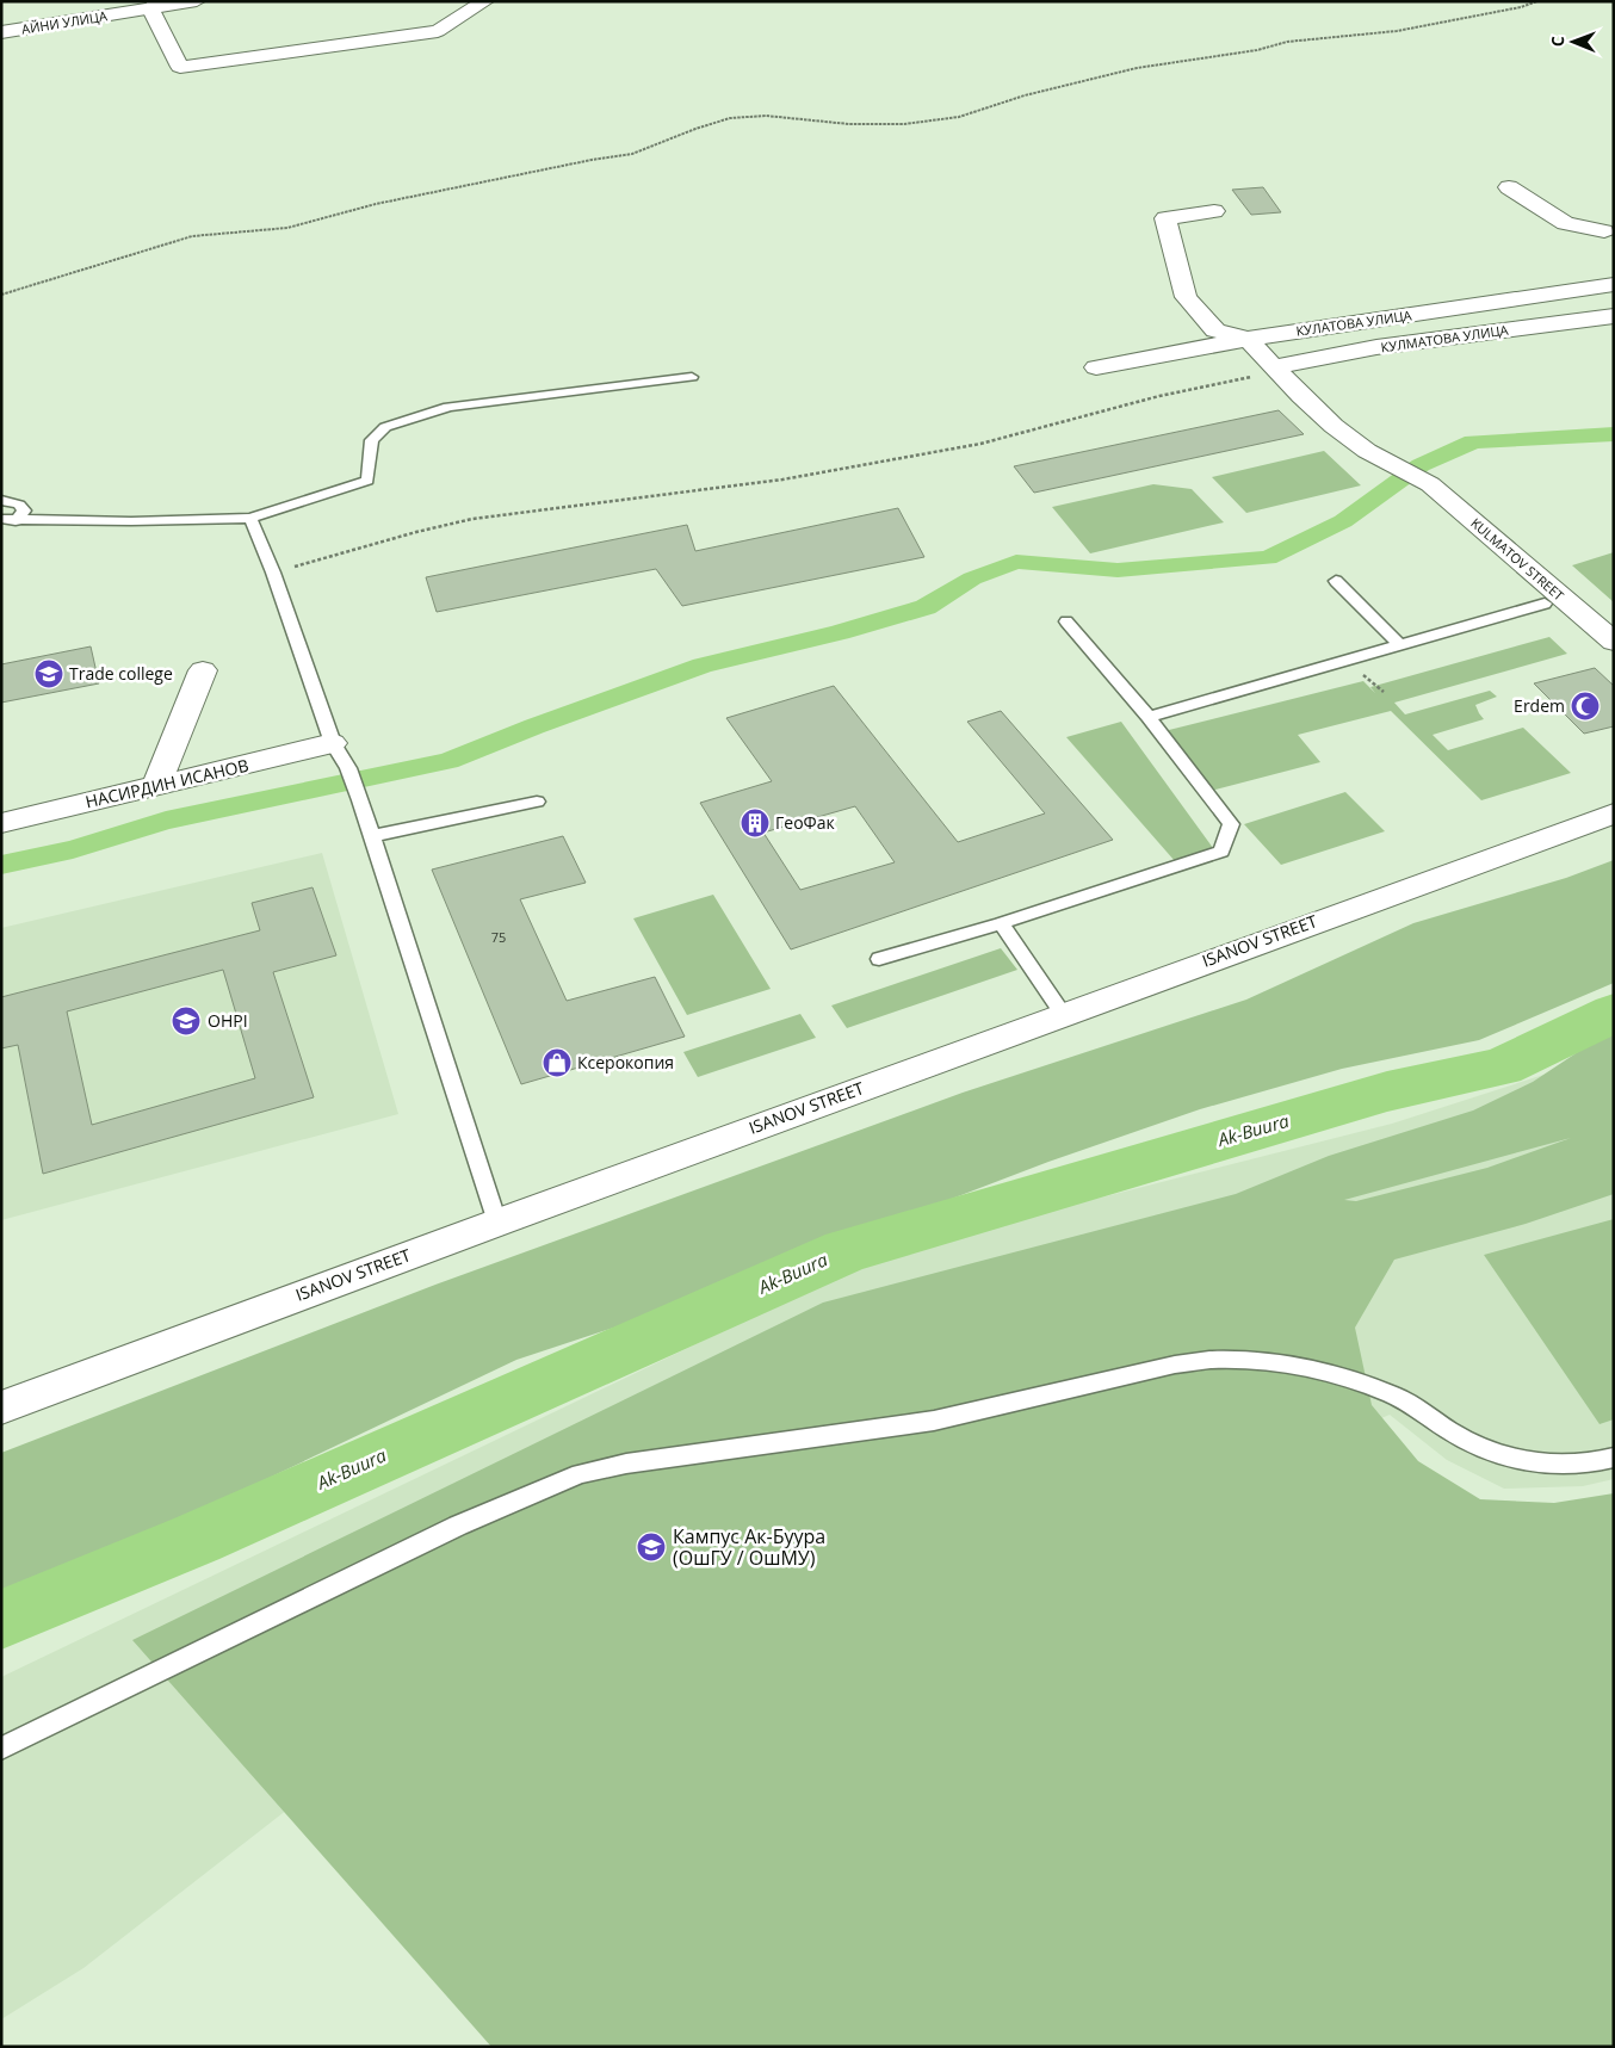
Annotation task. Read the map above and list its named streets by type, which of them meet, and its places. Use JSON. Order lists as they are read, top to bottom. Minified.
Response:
{"streets":{"street":["АЙНИ УЛИЦА","КУЛАТОВА УЛИЦА","КУЛМАТОВА УЛИЦА","KULMATOV STREET","НАСИРДИН ИСАНОВ","ISANOV STREET"]},"crossings":[["КУЛАТОВА УЛИЦА","KULMATOV STREET"],["КУЛМАТОВА УЛИЦА","KULMATOV STREET"]],"water":["Ak-Buura"],"places":{"school or university":["Trade college","OHPI","Кампус Ак-Буура (ОшГУ / ОшМУ)"],"mosque":["Erdem"],"building":["ГеоФак"],"shop":["Ксерокопия"]},"house_numbers":["75"],"north":"left"}
